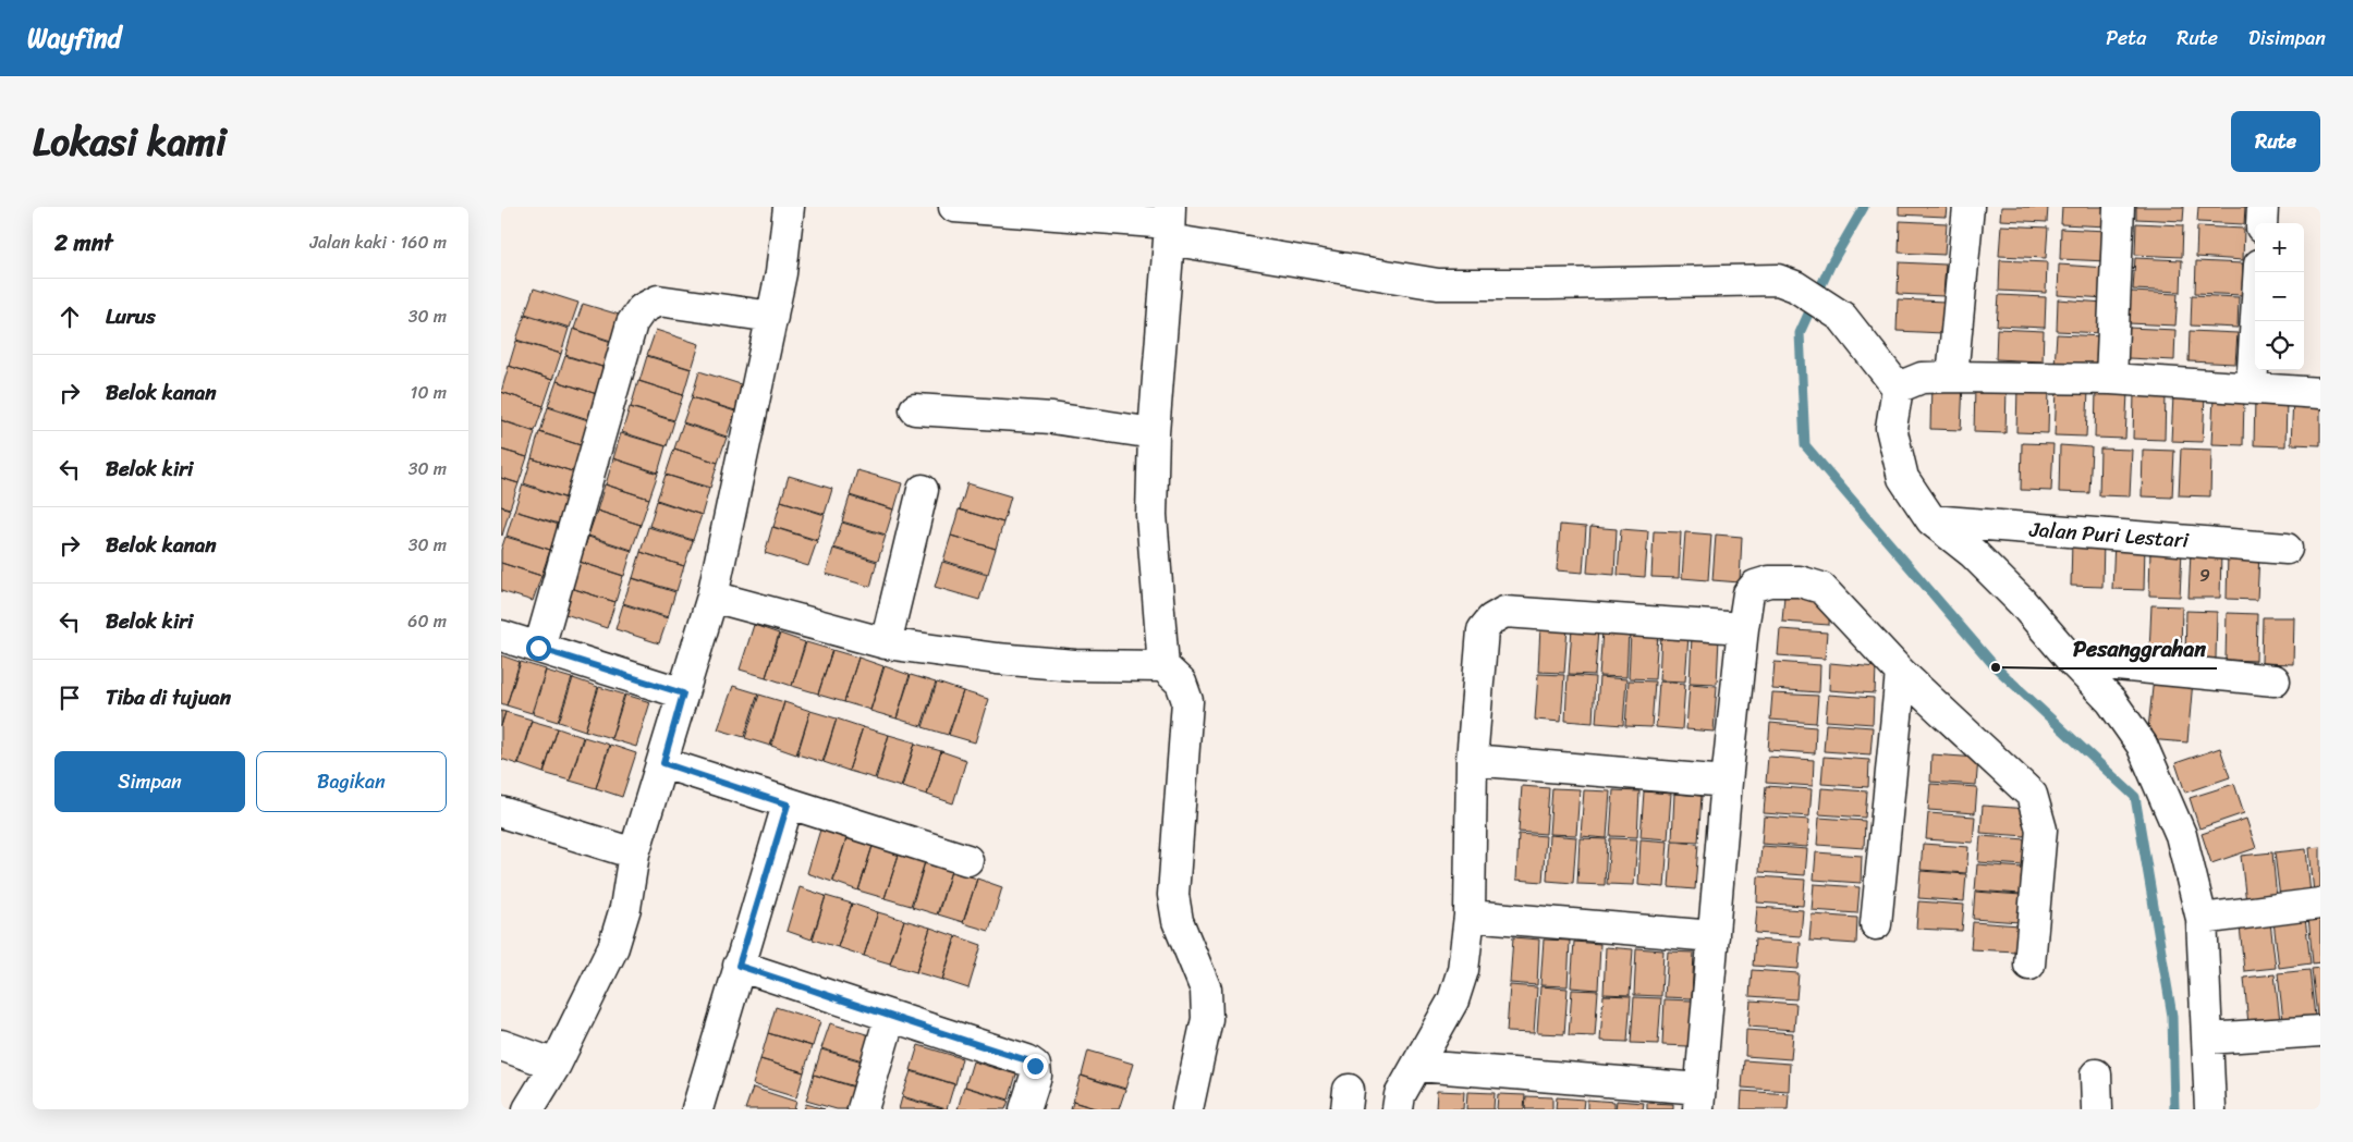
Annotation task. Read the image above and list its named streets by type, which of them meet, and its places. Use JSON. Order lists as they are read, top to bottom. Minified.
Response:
{"streets":{"street":["Jalan Puri Lestari"]},"places":["Pesanggrahan"],"house_numbers":["9"],"page":{"header":"Wayfind","nav":["Peta","Rute","Disimpan"],"title":"Lokasi kami","buttons":["Rute",["Simpan","Bagikan"]],"heading":["2 mnt","Jalan kaki · 160 m"],"map_buttons":["+","−"],"list":[["Lurus","30 m"],["Belok kanan","10 m"],["Belok kiri","30 m"],["Belok kanan","30 m"],["Belok kiri","60 m"],"Tiba di tujuan"]}}
